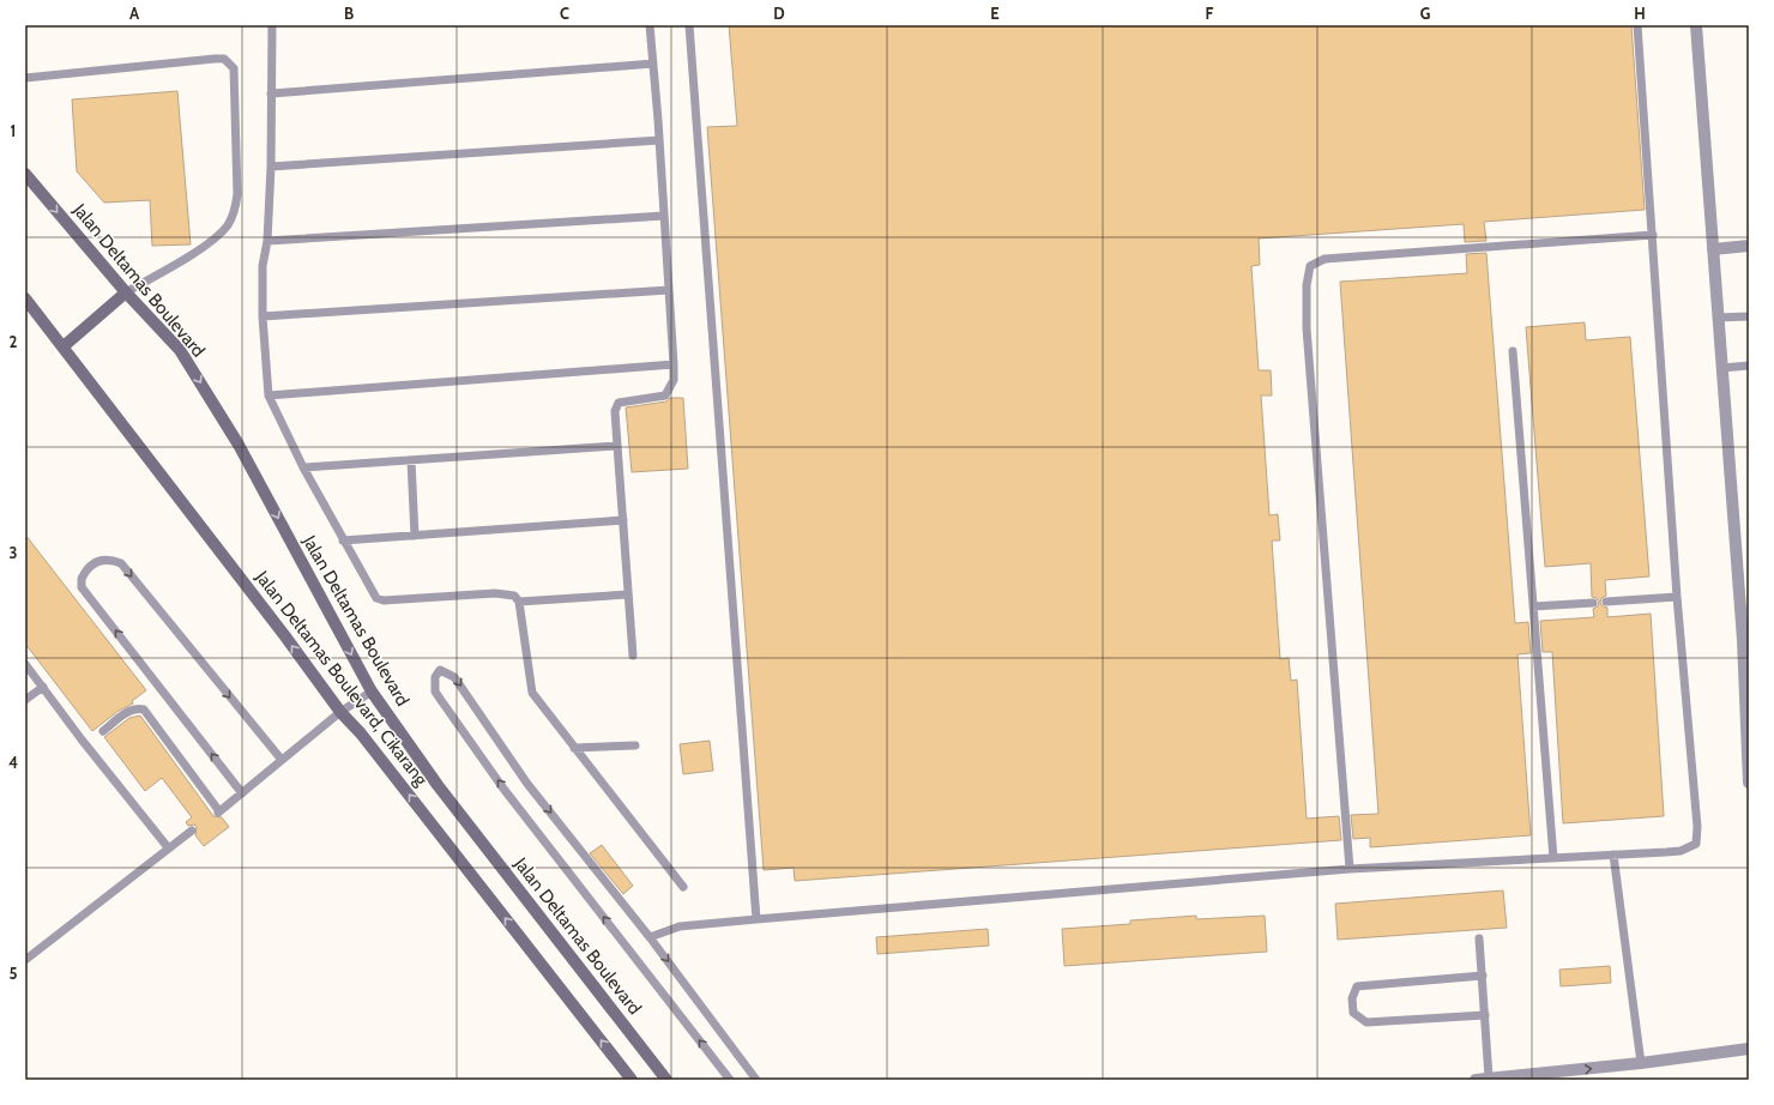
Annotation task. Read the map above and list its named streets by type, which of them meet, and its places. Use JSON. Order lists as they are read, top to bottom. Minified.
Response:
{"streets":{"street":["Jalan Deltamas Boulevard","Jalan Deltamas Boulevard, Cikarang"]},"one_way":["Jalan Deltamas Boulevard","Jalan Deltamas Boulevard, Cikarang"],"grid":{"columns":["A","B","C","D","E","F","G","H"],"rows":["1","2","3","4","5"]}}
